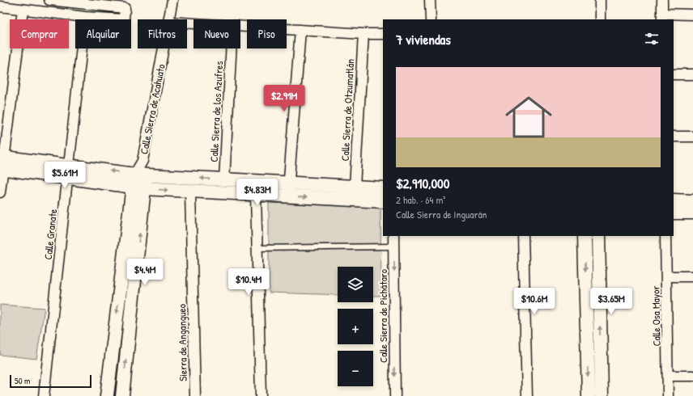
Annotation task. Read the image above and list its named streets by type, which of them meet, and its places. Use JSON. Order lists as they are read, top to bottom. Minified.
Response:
{"streets":{"street":["Calle Sierra de Acahuato","Calle Sierra de Otzumatlán","Calle Sierra de los Azufres","Calle Granate","Calle Sierra de Pichátaro","Calle Osa Mayor","Sierra de Angangueo"]},"one_way":["Calle Sierra de Pichátaro"],"scale_bar":"50 m","page":{"chip":["Comprar","Alquilar","Filtros","Nuevo","Piso"],"heading":"7 viviendas","list":[{"name":"$2,910,000","note":"2 hab. · 64 m² · Calle Sierra de Inguarán"}],"price":["$2.91M","$5.61M","$4.83M","$4.4M","$10.4M","$10.6M","$3.65M"],"map_buttons":["+","−"],"scale":"50 m"}}
